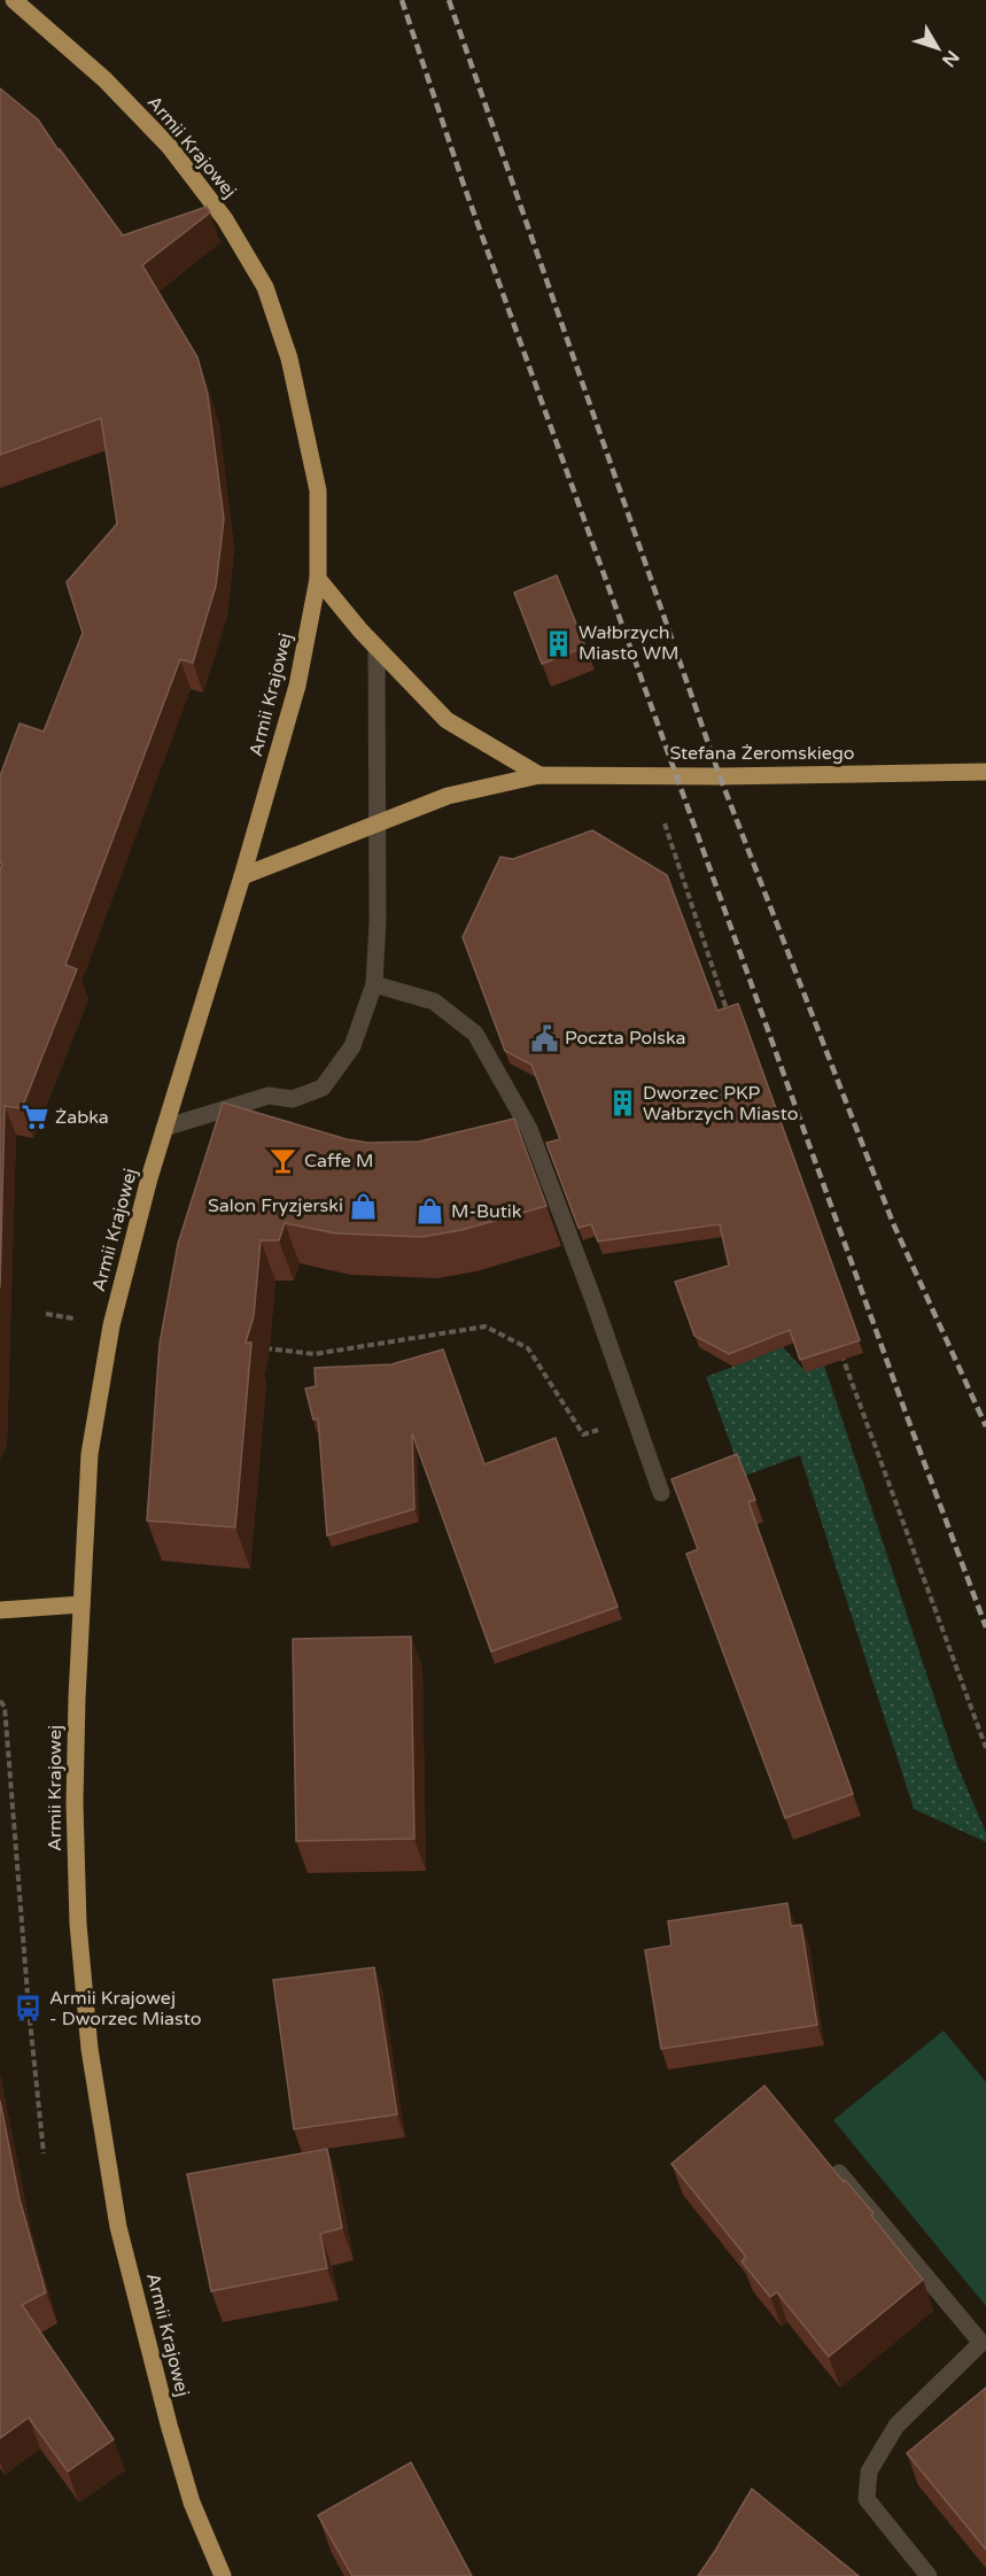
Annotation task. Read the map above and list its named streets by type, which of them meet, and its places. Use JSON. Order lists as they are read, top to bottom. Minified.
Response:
{"streets":{"main road":["Armii Krajowej","Stefana Żeromskiego"]},"crossings":[["Armii Krajowej","Stefana Żeromskiego"]],"places":{"building":["Wałbrzych Miasto WM","Dworzec PKP Wałbrzych Miasto"],"public building":["Poczta Polska"],"supermarket":["Żabka"],"bar":["Caffe M"],"shop":["Salon Fryzjerski","M-Butik"],"bus stop":["Armii Krajowej - Dworzec Miasto"]},"north":"bottom right"}
